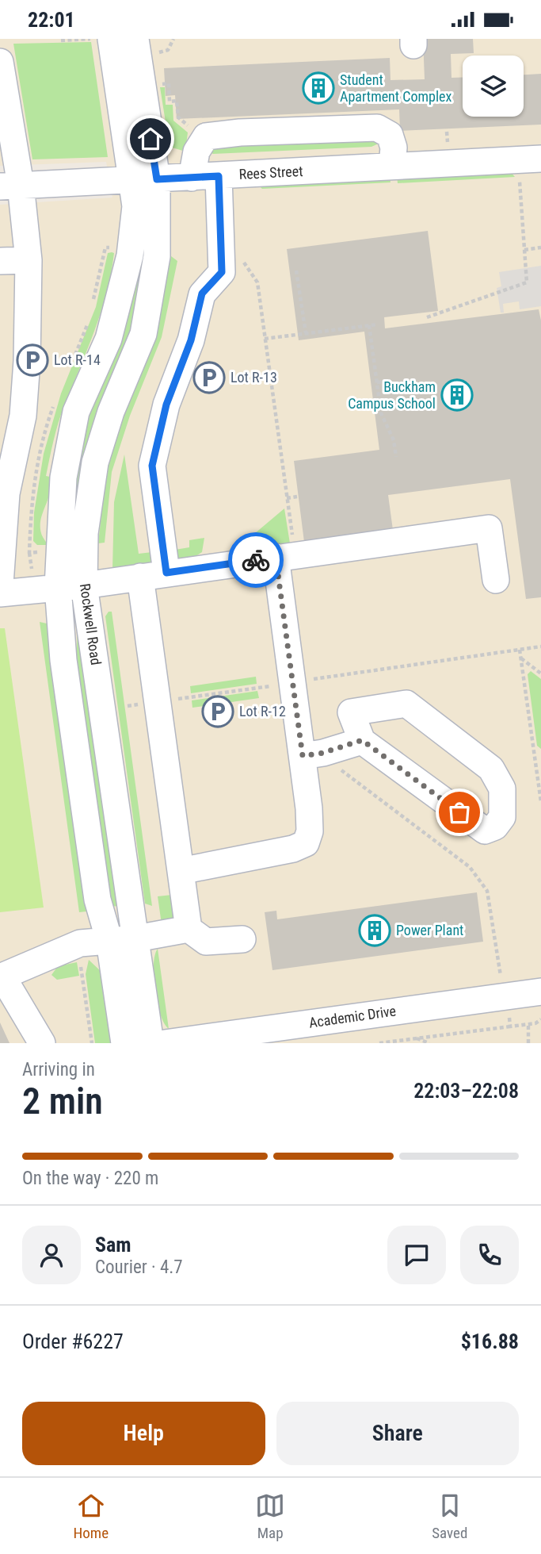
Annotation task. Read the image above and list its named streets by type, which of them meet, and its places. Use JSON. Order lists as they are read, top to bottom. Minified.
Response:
{"streets":{"street":["Rees Street","Rockwell Road","Academic Drive"]},"crossings":[["Rees Street","Rockwell Road"]],"places":{"building":["Student Apartment Complex","Buckham Campus School","Power Plant"],"parking":["Lot R-14","Lot R-13","Lot R-12"]},"page":{"status":"22:01","heading":["2 min","Arriving in","22:03–22:08"],"panel":["Sam","Courier · 4.7","Order #6227","$16.88"],"bar":"On the way · 220 m","buttons":["Help","Share"],"tabs":["Home","Map","Saved"]}}
